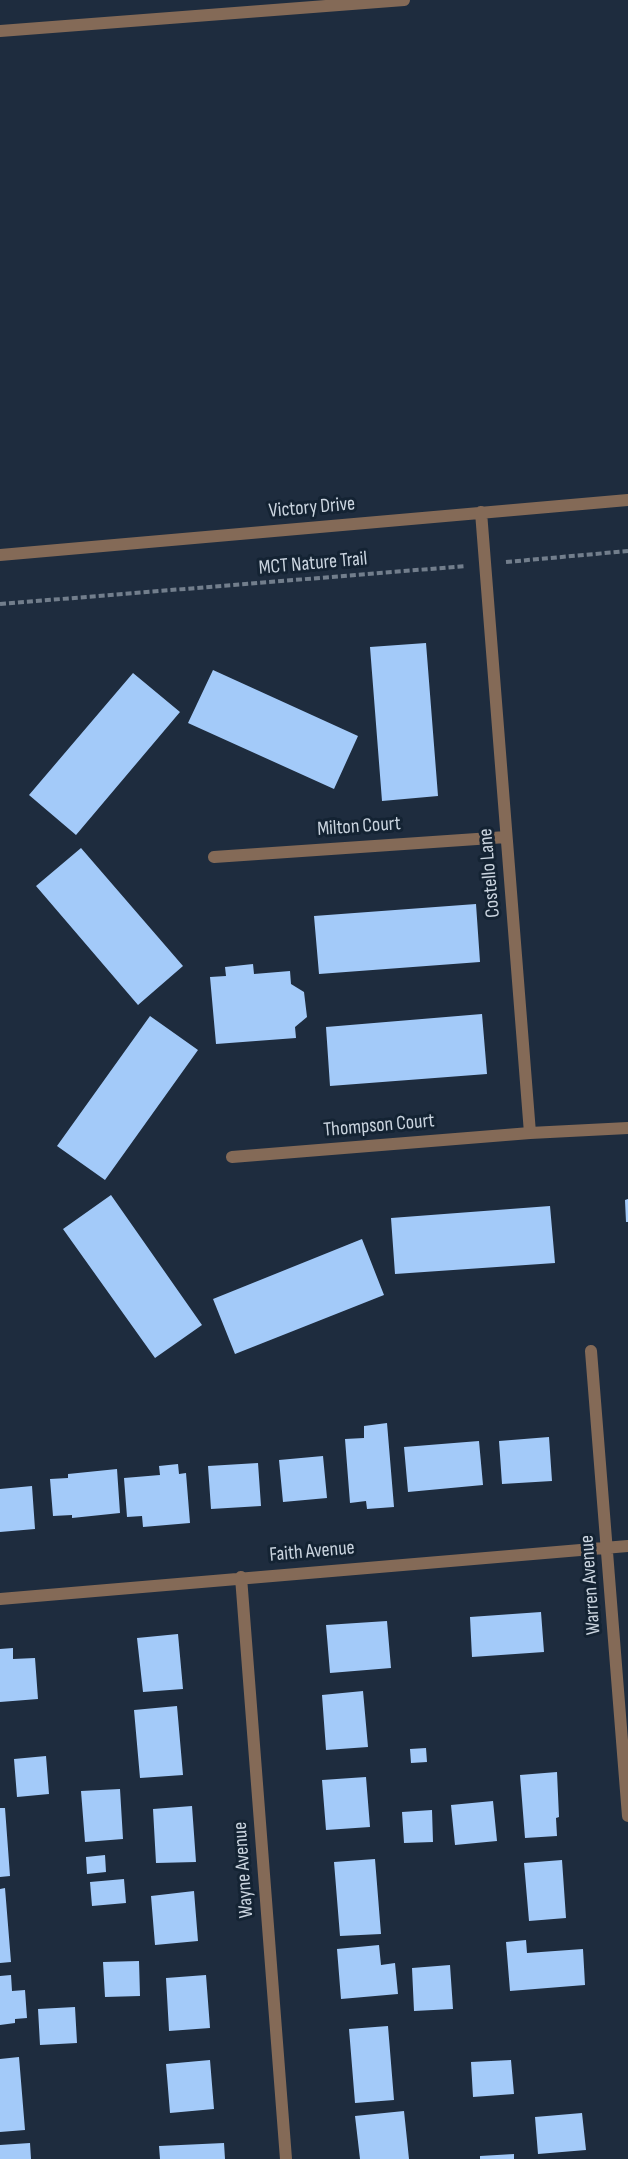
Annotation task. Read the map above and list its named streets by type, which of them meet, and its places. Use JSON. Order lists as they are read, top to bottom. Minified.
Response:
{"streets":{"street":["Victory Drive","Milton Court","Costello Lane","Thompson Court","Faith Avenue","Warren Avenue","Wayne Avenue"],"path":["MCT Nature Trail"]},"crossings":[["Victory Drive","Costello Lane"],["MCT Nature Trail","Costello Lane"],["Milton Court","Costello Lane"],["Costello Lane","Thompson Court"],["Faith Avenue","Warren Avenue"],["Faith Avenue","Wayne Avenue"]]}
